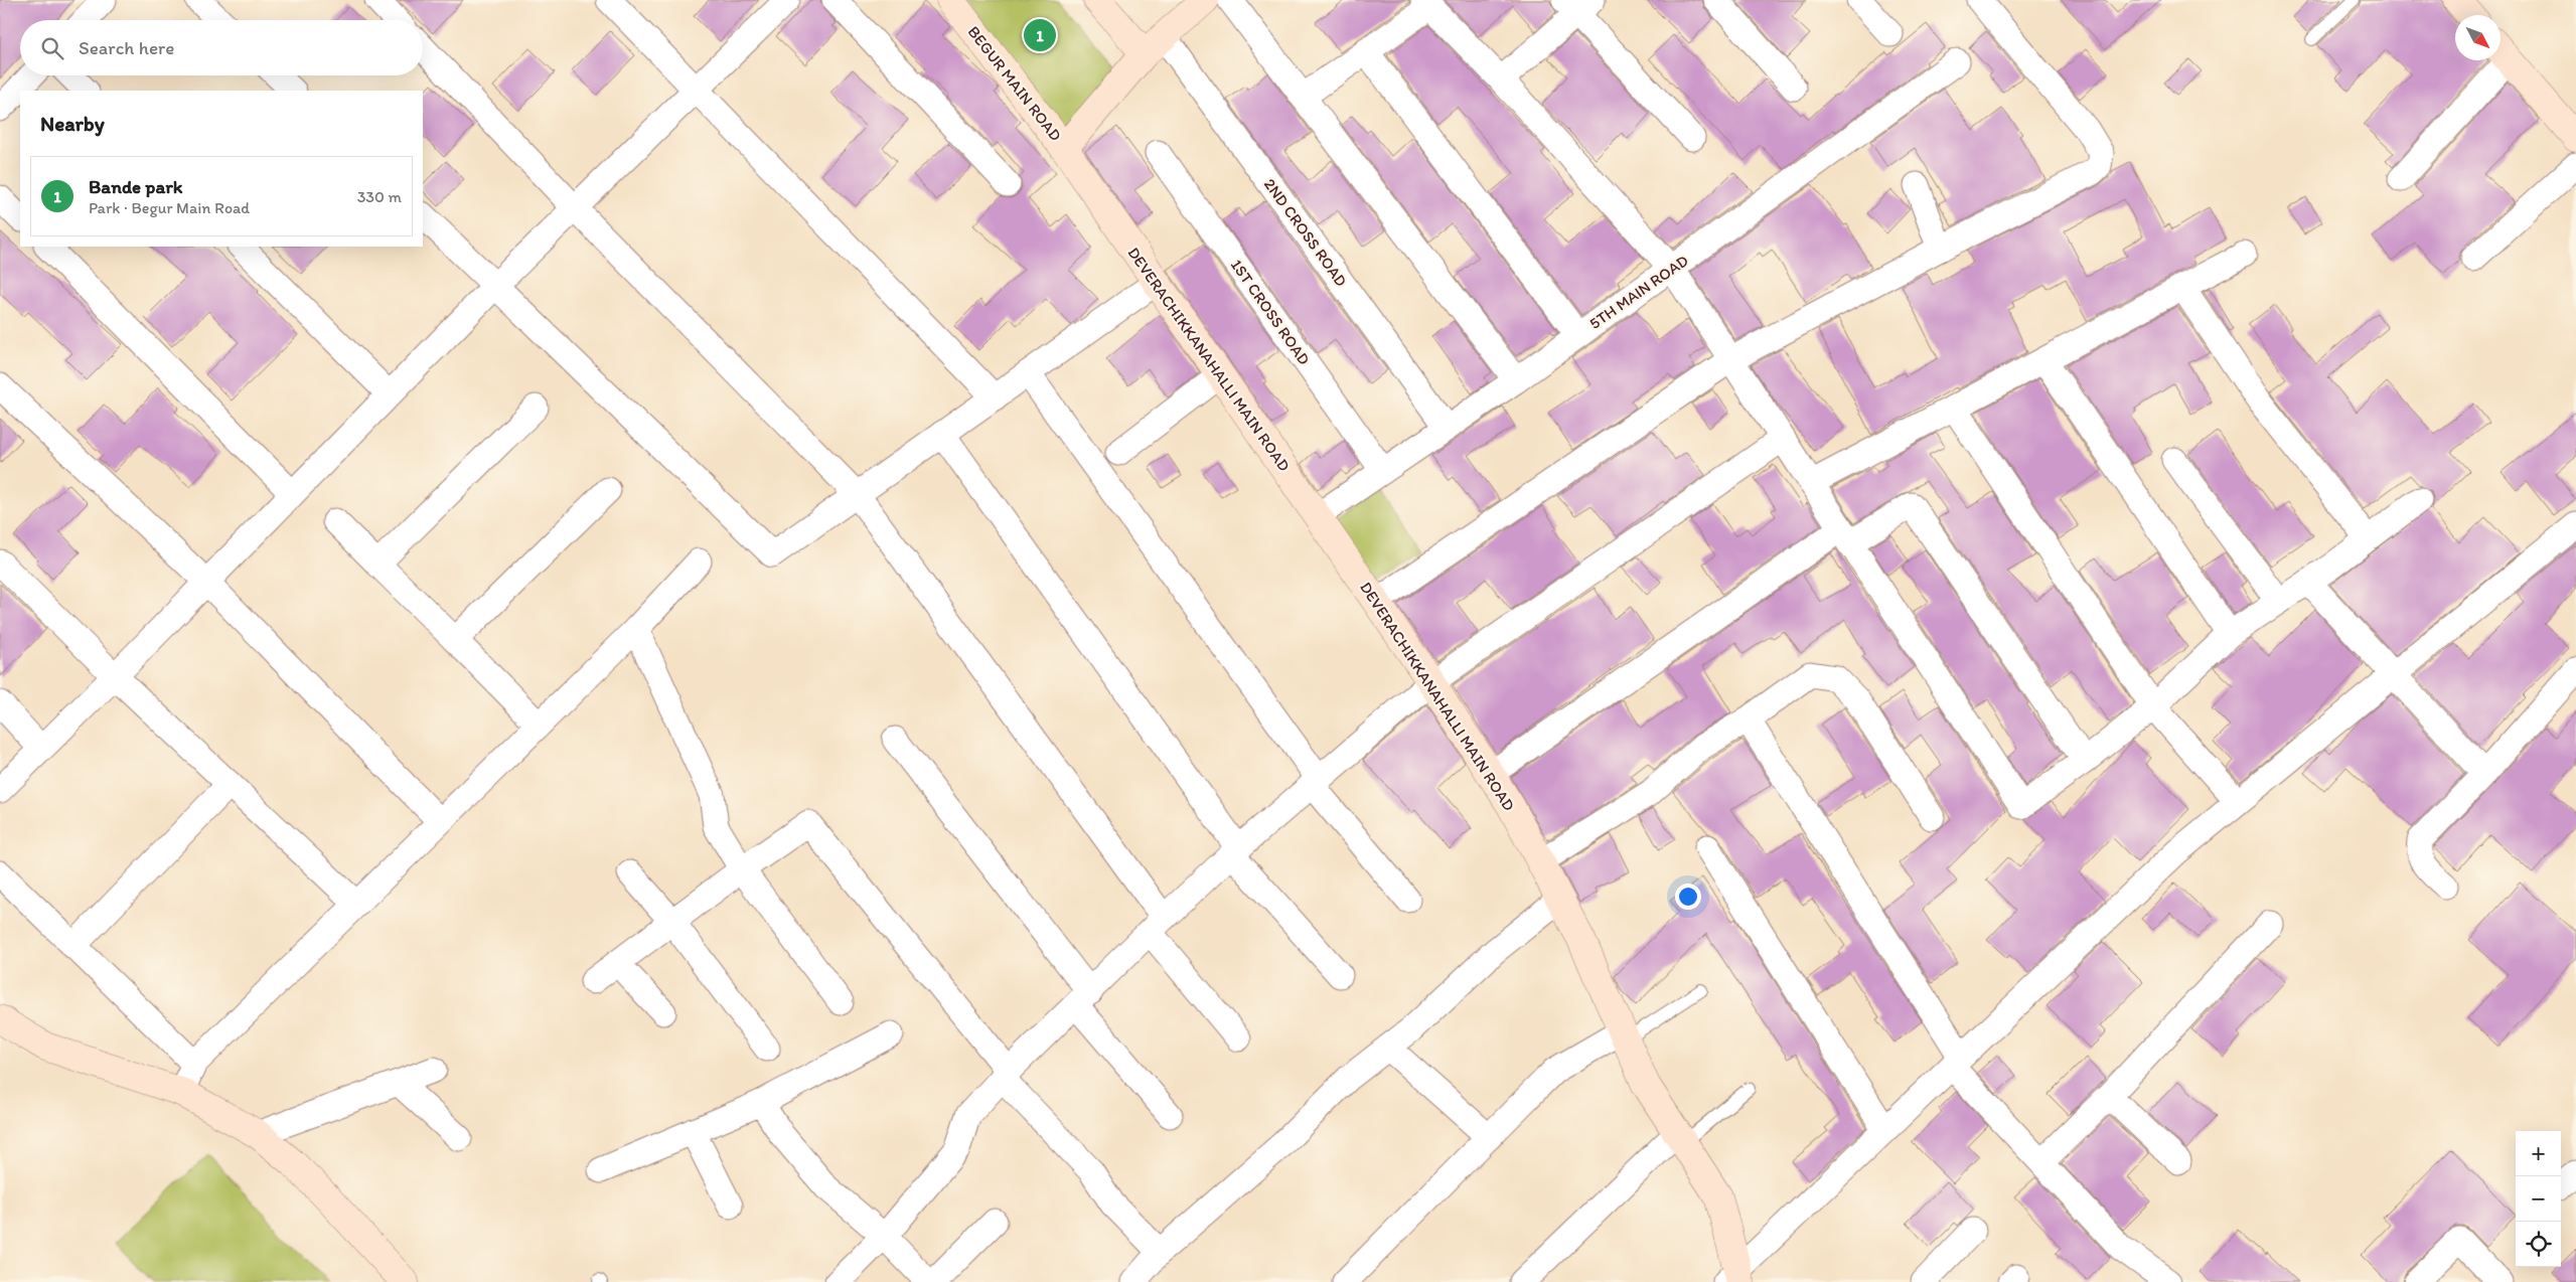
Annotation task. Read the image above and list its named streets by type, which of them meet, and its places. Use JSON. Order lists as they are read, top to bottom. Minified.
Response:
{"streets":{"street":["BEGUR MAIN ROAD","2ND CROSS ROAD","5TH MAIN ROAD","1ST CROSS ROAD","DEVERACHIKKANAHALLI MAIN ROAD"]},"crossings":[["BEGUR MAIN ROAD","2ND CROSS ROAD"],["BEGUR MAIN ROAD","DEVERACHIKKANAHALLI MAIN ROAD"],["2ND CROSS ROAD","5TH MAIN ROAD"],["5TH MAIN ROAD","1ST CROSS ROAD"],["5TH MAIN ROAD","DEVERACHIKKANAHALLI MAIN ROAD"]],"north":"bottom right","page":{"pins":"1","search":"Search here","heading":"Nearby","list":[{"mark":"1","name":"Bande park","note":"Park · Begur Main Road","value":"330 m"}],"map_buttons":["+","−"]}}
